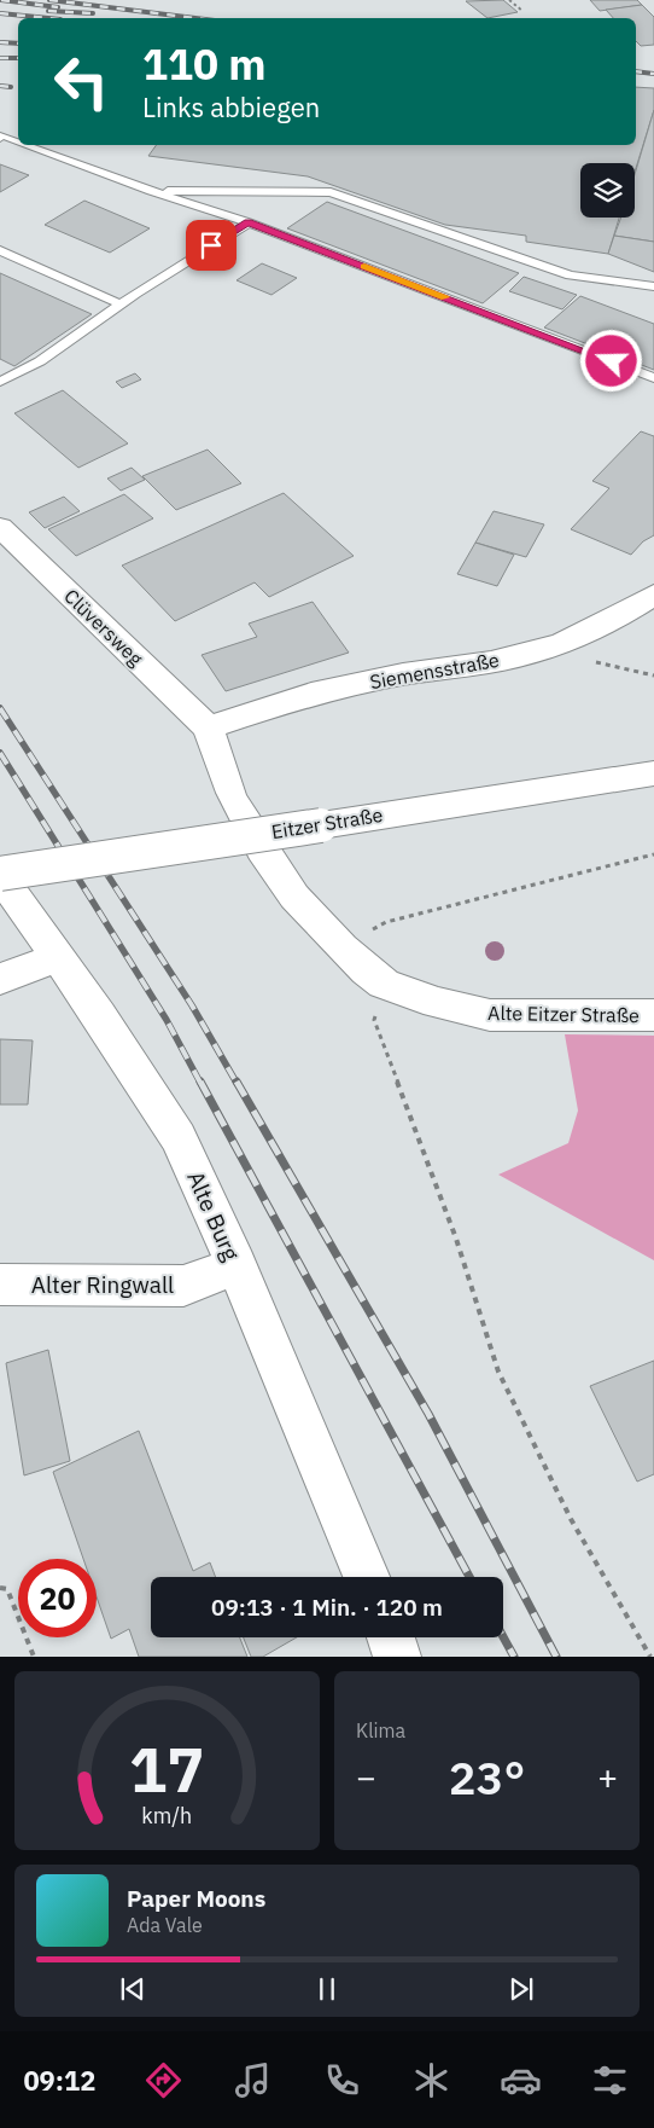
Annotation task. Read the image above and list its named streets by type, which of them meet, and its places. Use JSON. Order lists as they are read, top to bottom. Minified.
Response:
{"streets":{"street":["Clüversweg","Siemensstraße","Eitzer Straße","Alte Eitzer Straße","Alte Burg","Alter Ringwall"]},"crossings":[["Clüversweg","Siemensstraße"],["Clüversweg","Alte Eitzer Straße"],["Siemensstraße","Alte Eitzer Straße"],["Eitzer Straße","Alte Burg"],["Alte Burg","Alter Ringwall"]],"page":{"turn":["110 m","Links abbiegen"],"limit":"20","trip":"09:13 · 1 Min. · 120 m","tile":"Klima","heat":["−","23°","+"],"song":["Paper Moons","Ada Vale"],"tabs":"09:12","gauge":["17","km/h"]}}
